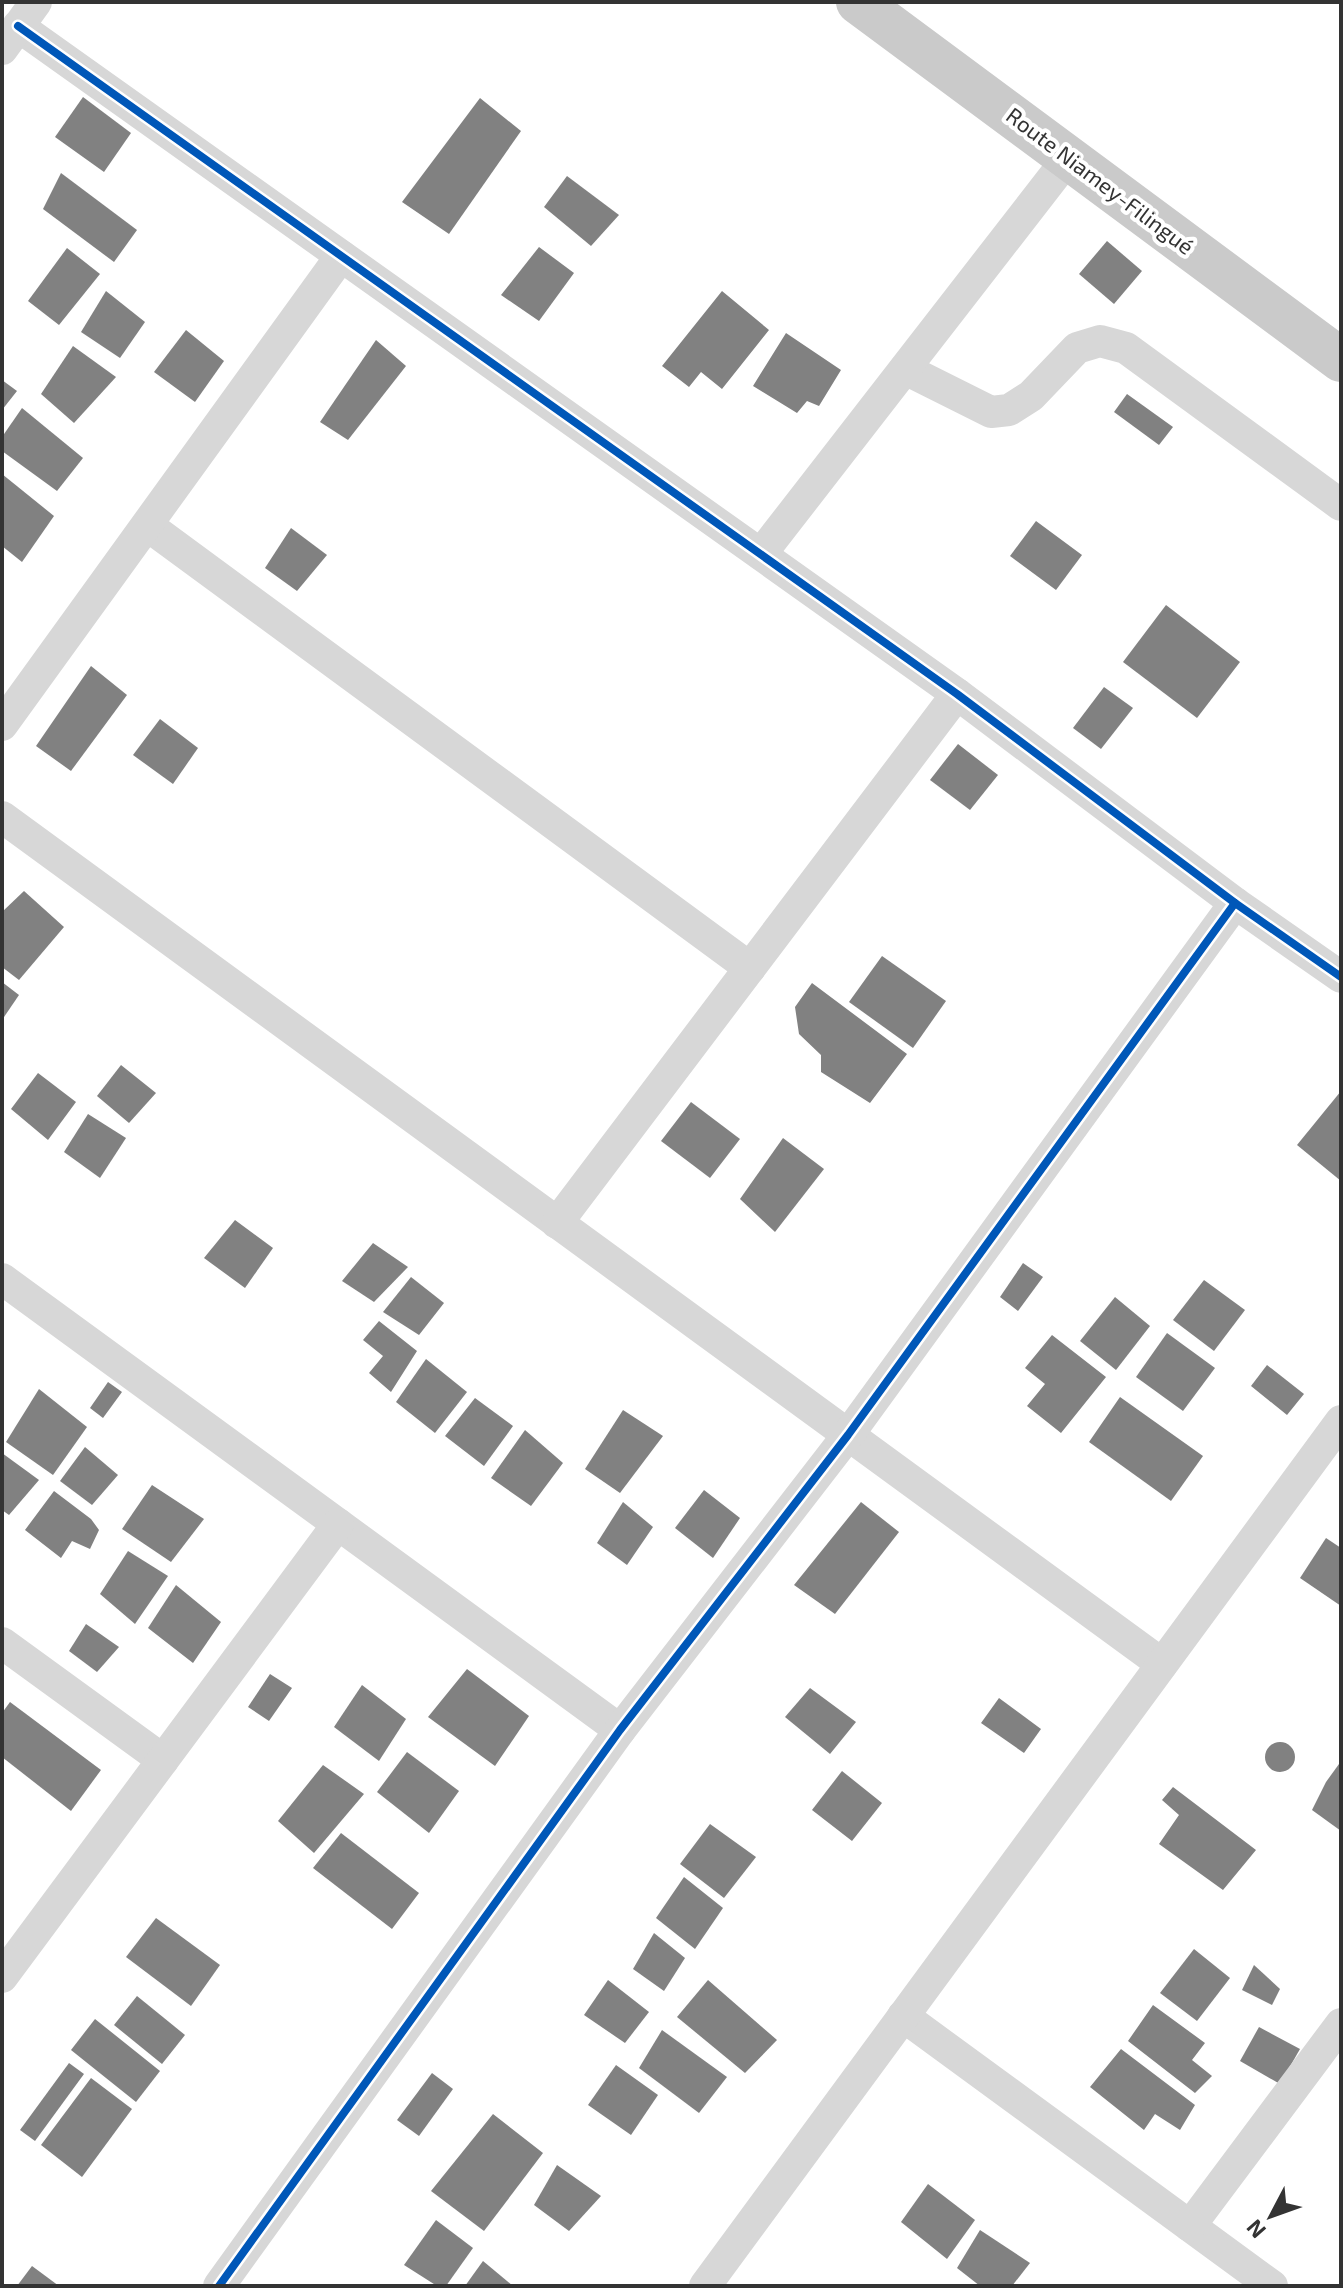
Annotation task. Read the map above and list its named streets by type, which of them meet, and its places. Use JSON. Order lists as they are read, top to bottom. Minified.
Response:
{"streets":{"main road":["Route Niamey-Filingué"]},"north":"bottom left"}
